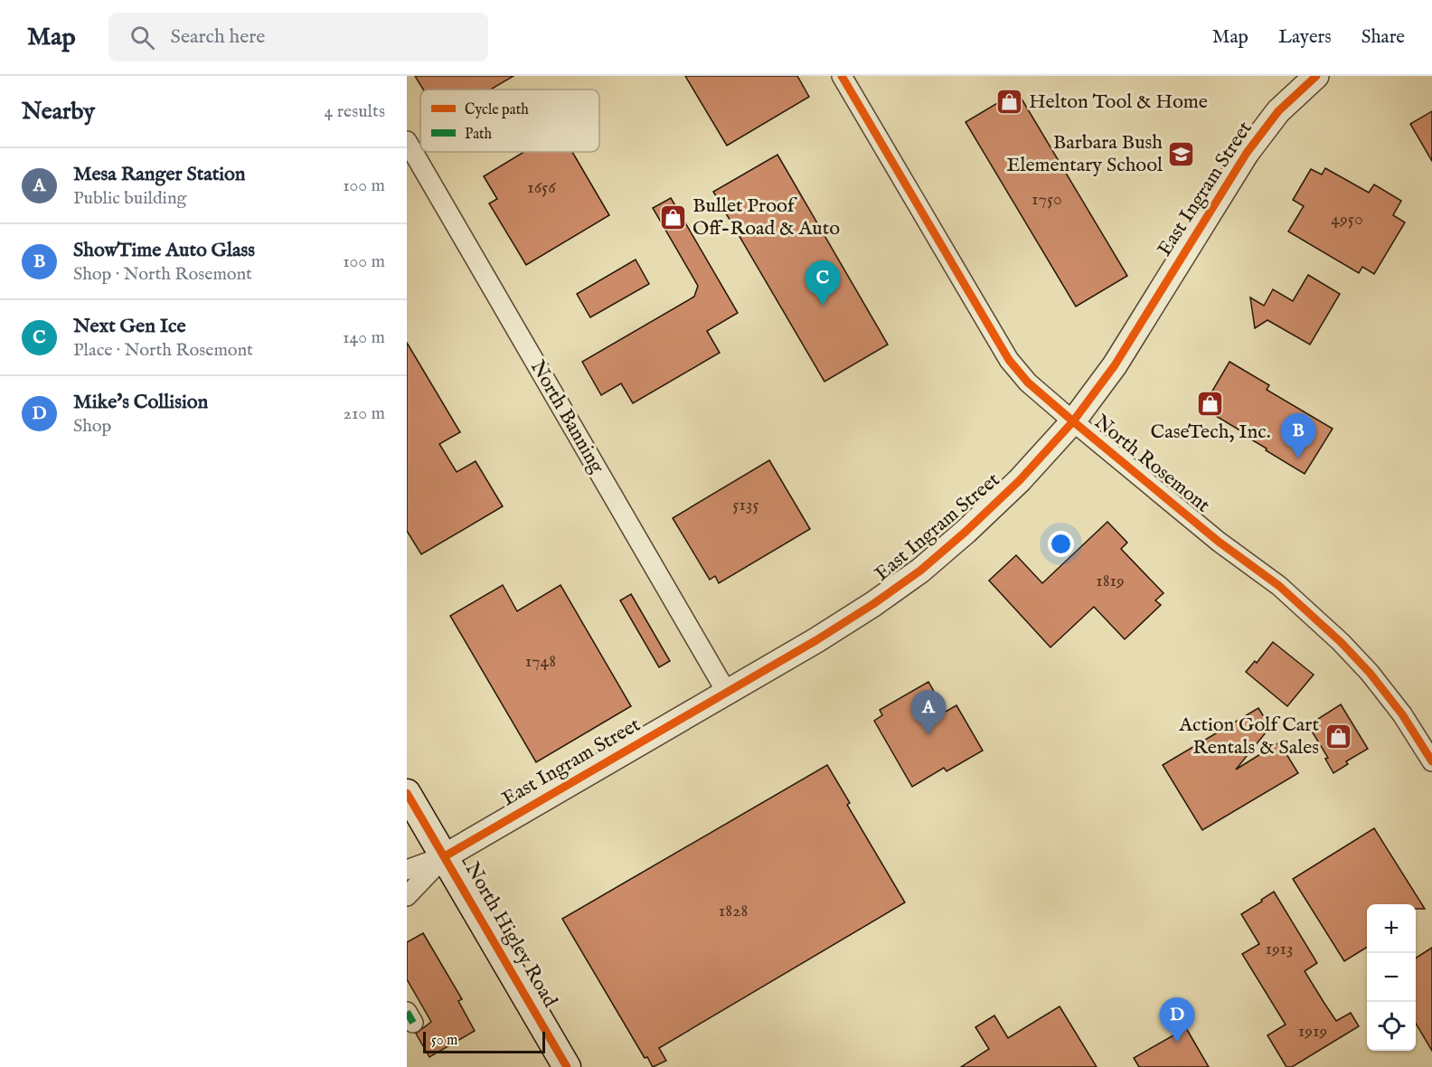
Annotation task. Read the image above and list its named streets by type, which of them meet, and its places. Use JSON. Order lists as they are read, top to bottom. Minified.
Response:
{"streets":{"main road":["North Higley Road"],"street":["East Ingram Street","North Banning","North Rosemont"]},"crossings":[["East Ingram Street","North Banning"],["East Ingram Street","North Rosemont"],["East Ingram Street","North Higley Road"]],"places":{"shop":["Helton Tool & Home","Bullet Proof Off-Road & Auto","CaseTech, Inc.","Action Golf Cart Rentals & Sales"],"school or university":["Barbara Bush Elementary School"]},"house_numbers":["1656","1750","4950","5135","1819","1748","1828","1913","1919"],"legend":["Cycle path","Path"],"scale_bar":"50 m","page":{"header":"Map","search":"Search here","nav":["Map","Layers","Share"],"heading":["Nearby","4 results"],"list":[{"mark":"A","name":"Mesa Ranger Station","note":"Public building","value":"100 m"},{"mark":"B","name":"ShowTime Auto Glass","note":"Shop · North Rosemont","value":"100 m"},{"mark":"C","name":"Next Gen Ice","note":"Place · North Rosemont","value":"140 m"},{"mark":"D","name":"Mike's Collision","note":"Shop","value":"210 m"}],"pins":["C","B","A","D"],"map_buttons":["+","−"],"scale":"50 m"}}
